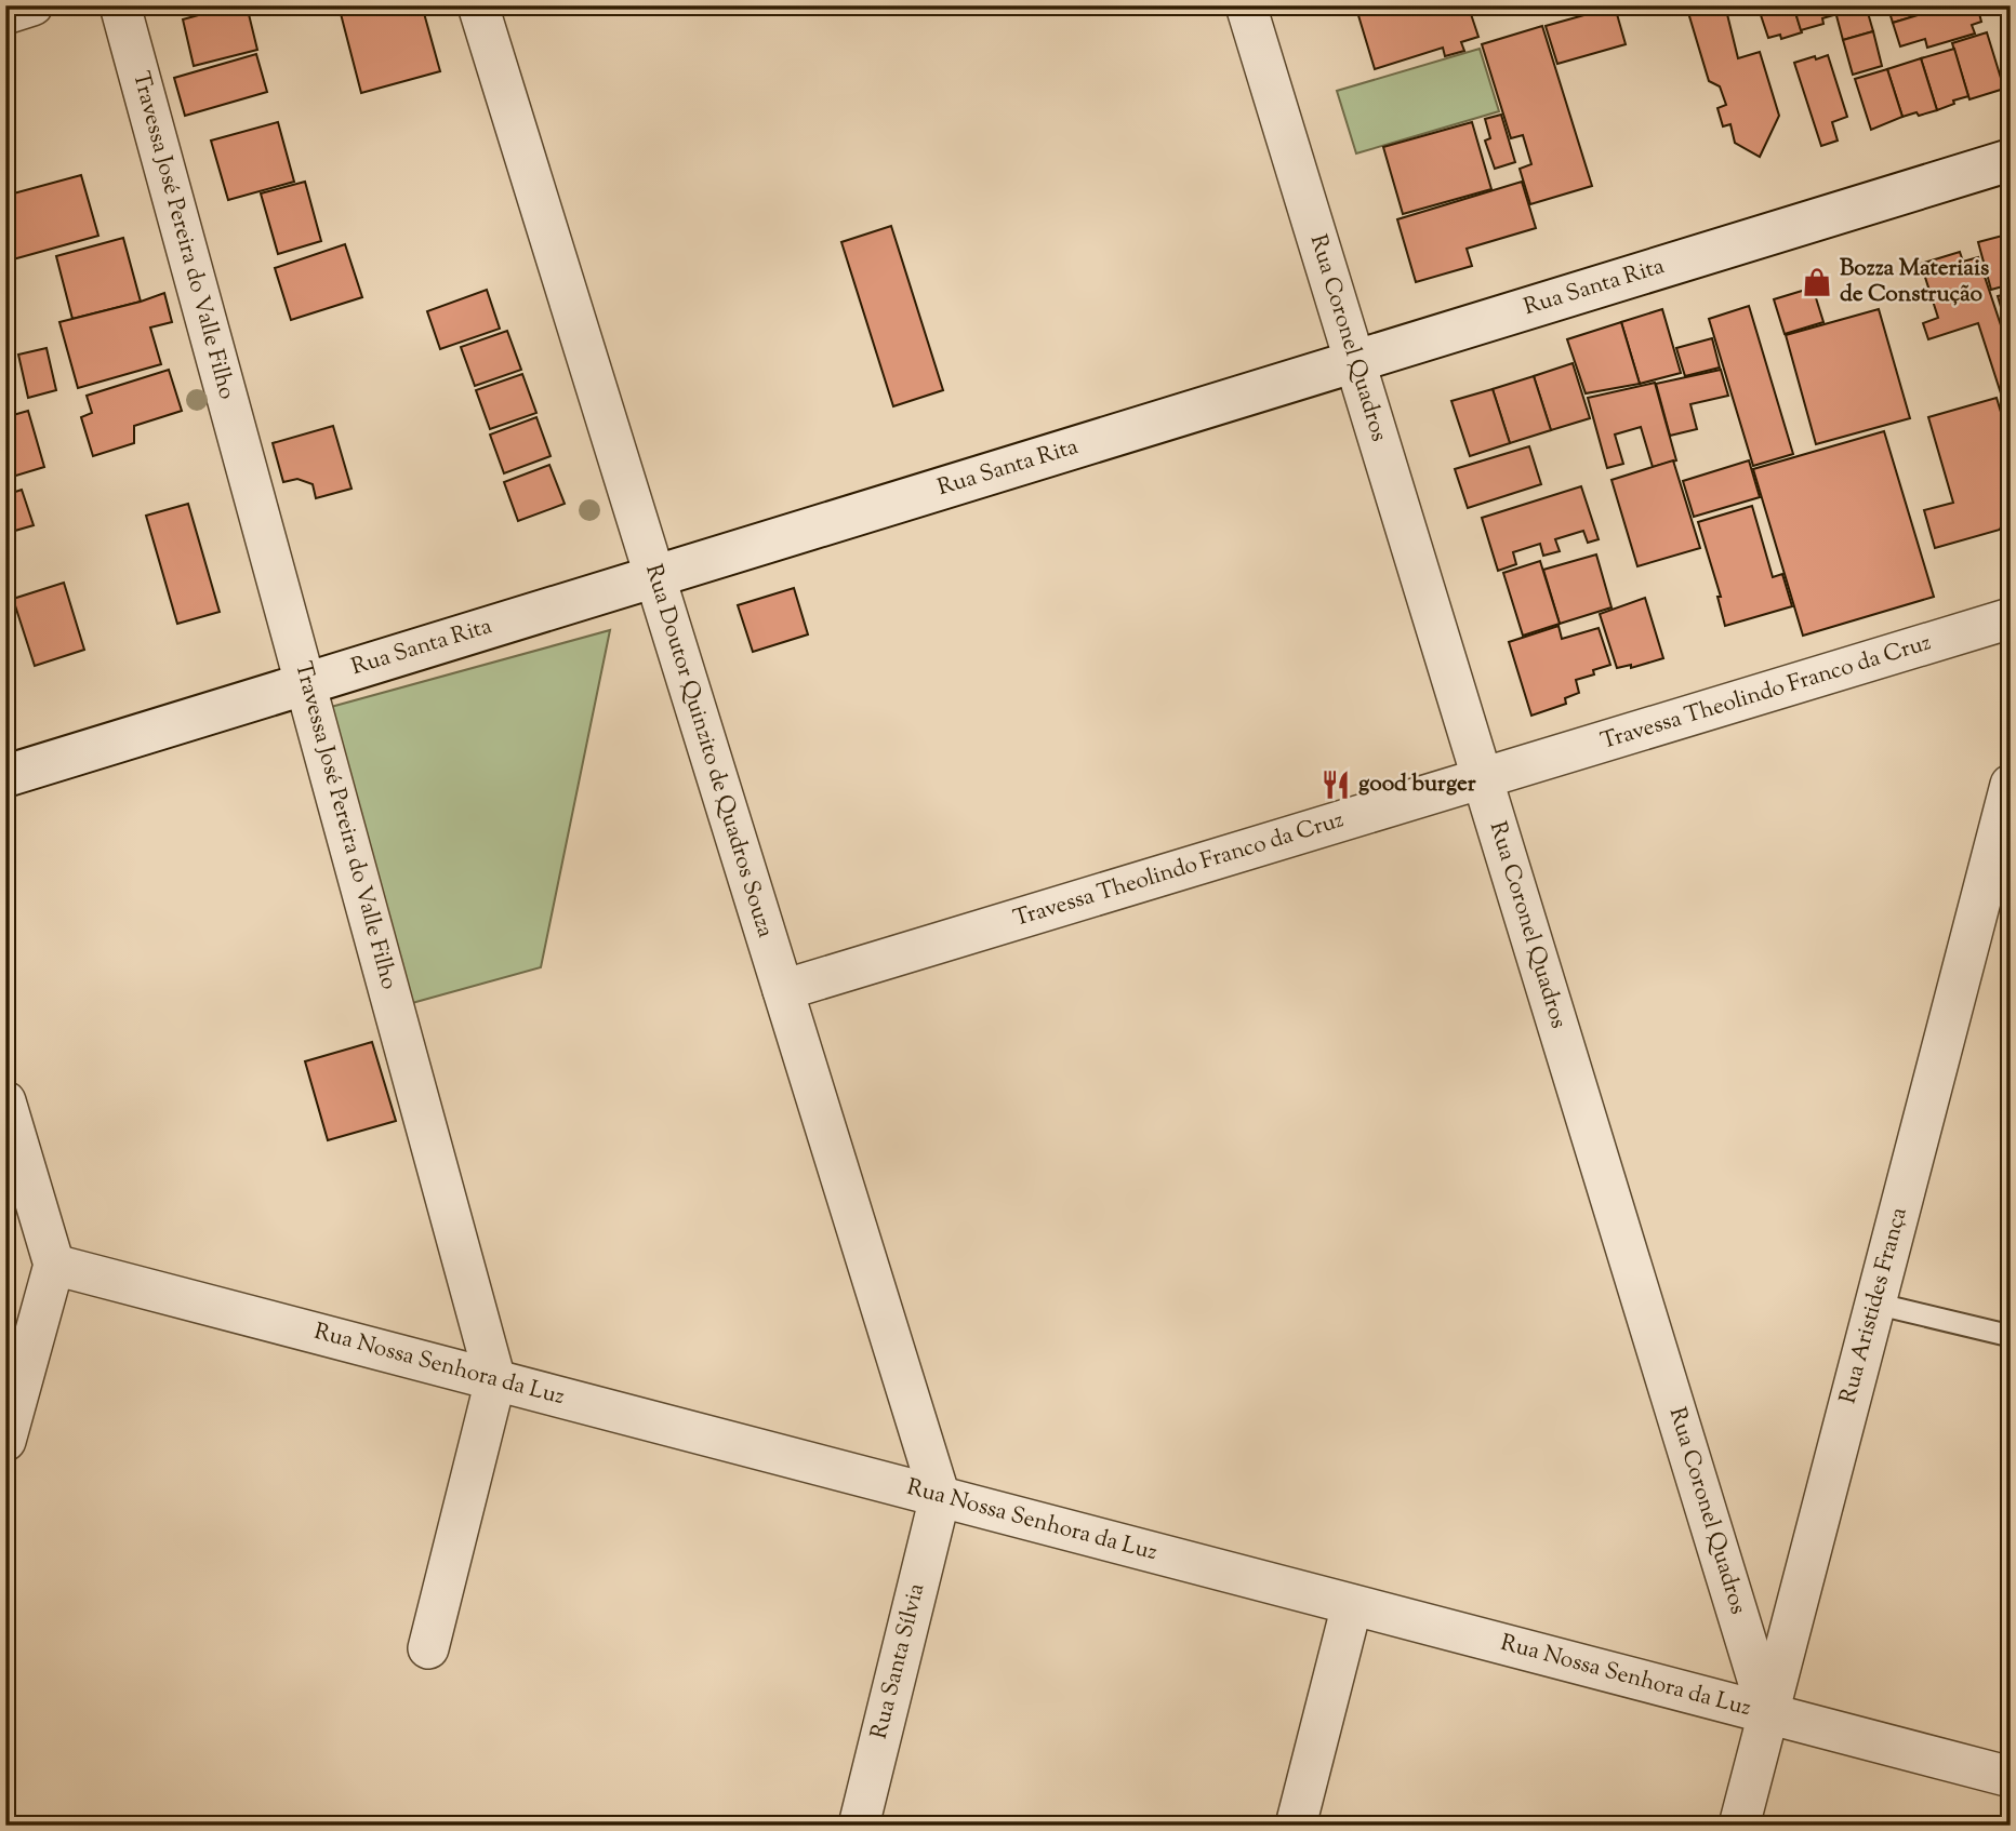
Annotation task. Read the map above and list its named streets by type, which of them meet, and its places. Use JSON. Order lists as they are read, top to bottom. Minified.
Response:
{"streets":{"street":["Travessa José Pereira do Valle Filho","Rua Santa Rita","Rua Coronel Quadros","Travessa Theolindo Franco da Cruz","Rua Doutor Quinzito de Quadros Souza","Rua Aristides França","Rua Nossa Senhora da Luz","Rua Santa Sílvia"]},"crossings":[["Travessa José Pereira do Valle Filho","Rua Santa Rita"],["Travessa José Pereira do Valle Filho","Rua Nossa Senhora da Luz"],["Rua Santa Rita","Rua Coronel Quadros"],["Rua Santa Rita","Rua Doutor Quinzito de Quadros Souza"],["Rua Coronel Quadros","Travessa Theolindo Franco da Cruz"],["Rua Coronel Quadros","Rua Aristides França"],["Rua Coronel Quadros","Rua Nossa Senhora da Luz"],["Travessa Theolindo Franco da Cruz","Rua Doutor Quinzito de Quadros Souza"],["Rua Doutor Quinzito de Quadros Souza","Rua Nossa Senhora da Luz"],["Rua Doutor Quinzito de Quadros Souza","Rua Santa Sílvia"],["Rua Aristides França","Rua Nossa Senhora da Luz"],["Rua Nossa Senhora da Luz","Rua Santa Sílvia"]],"places":{"shop":["Bozza Materiais de Construção"],"restaurant":["good burger"]}}
